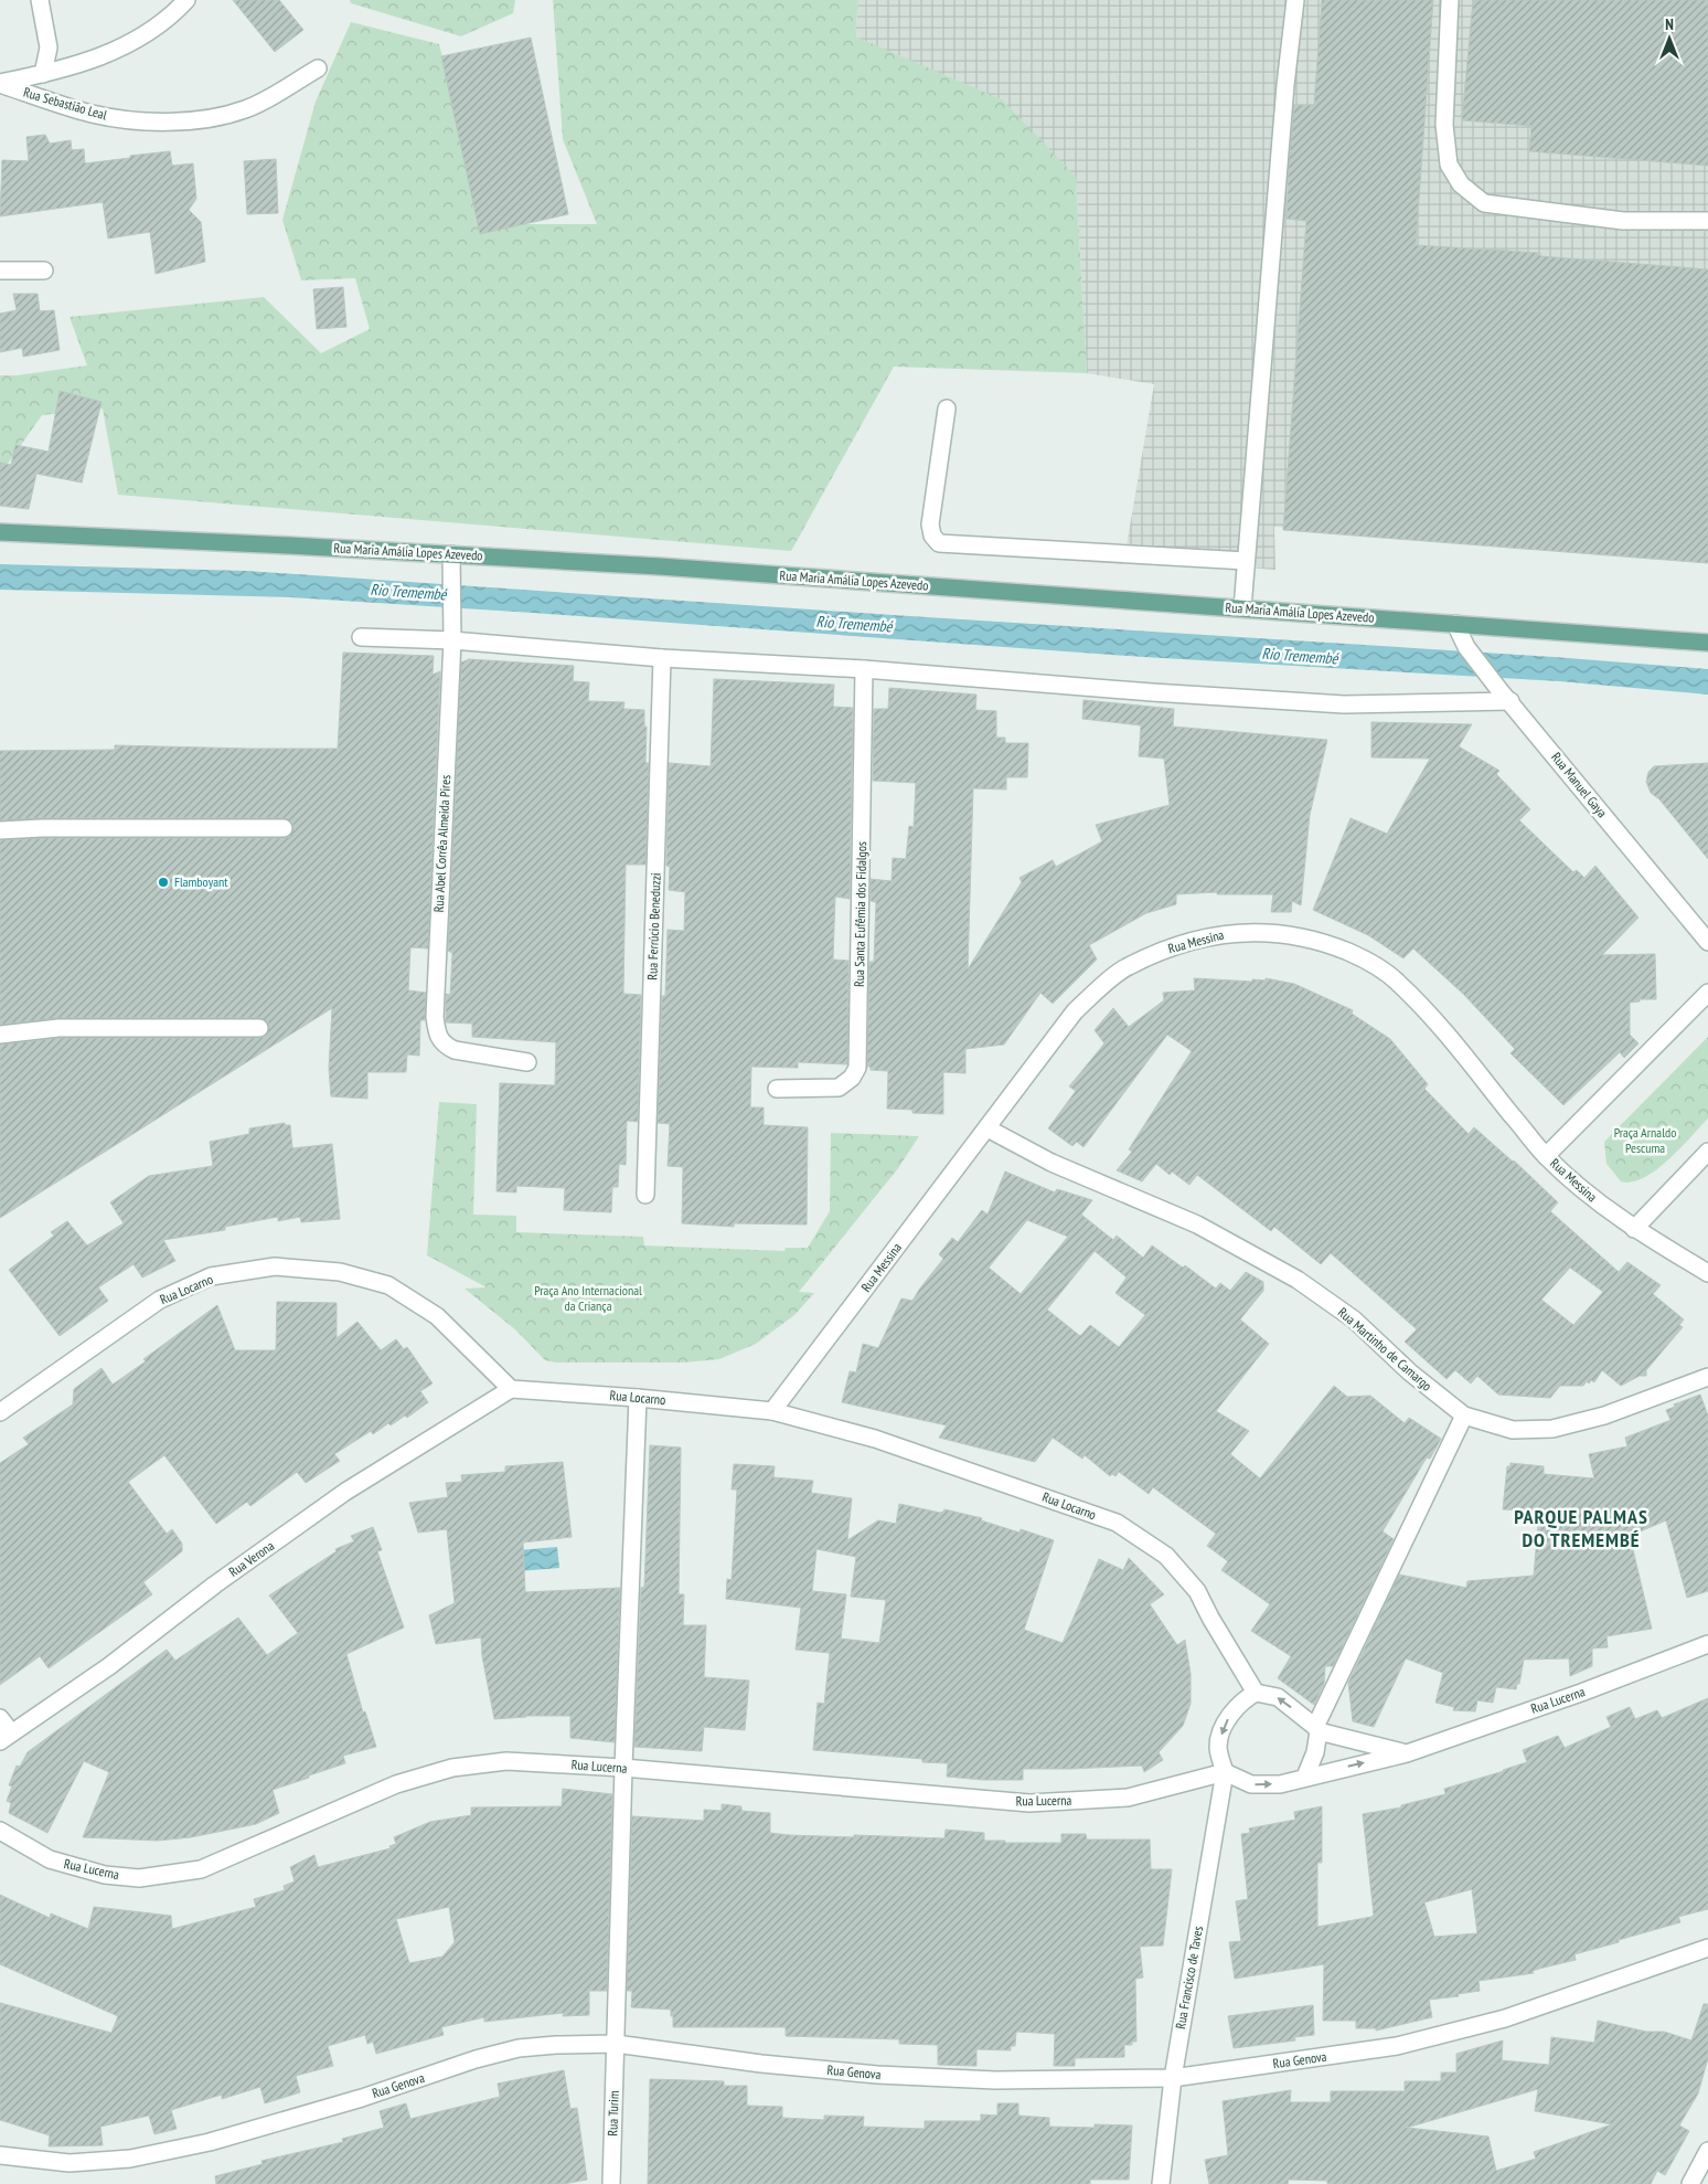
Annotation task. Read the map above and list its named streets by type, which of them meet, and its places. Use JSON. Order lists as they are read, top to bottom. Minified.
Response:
{"streets":{"main road":["Rua Maria Amália Lopes Azevedo"],"street":["Rua Sebastião Leal","Rua Manuel Gaya","Rua Abel Corrêa Almeida Pires","Rua Santa Eufêmia dos Fidalgos","Rua Ferrúcio Beneduzzi","Rua Messina","Rua Locarno","Rua Martinho de Camargo","Rua Verona","Rua Lucerna","Rua Francisco de Taves","Rua Genova","Rua Turim"]},"crossings":[["Rua Maria Amália Lopes Azevedo","Rua Manuel Gaya"],["Rua Maria Amália Lopes Azevedo","Rua Abel Corrêa Almeida Pires"],["Rua Messina","Rua Locarno"],["Rua Messina","Rua Martinho de Camargo"],["Rua Locarno","Rua Verona"],["Rua Locarno","Rua Lucerna"],["Rua Locarno","Rua Francisco de Taves"],["Rua Locarno","Rua Turim"],["Rua Lucerna","Rua Francisco de Taves"],["Rua Lucerna","Rua Turim"],["Rua Francisco de Taves","Rua Genova"],["Rua Genova","Rua Turim"]],"districts":["PARQUE PALMAS DO TREMEMBÉ"],"water":["Rio Tremembé"],"parks":["Praça Arnaldo Pescuma","Praça Ano Internacional da Criança"],"places":["Flamboyant"],"north":"top"}
